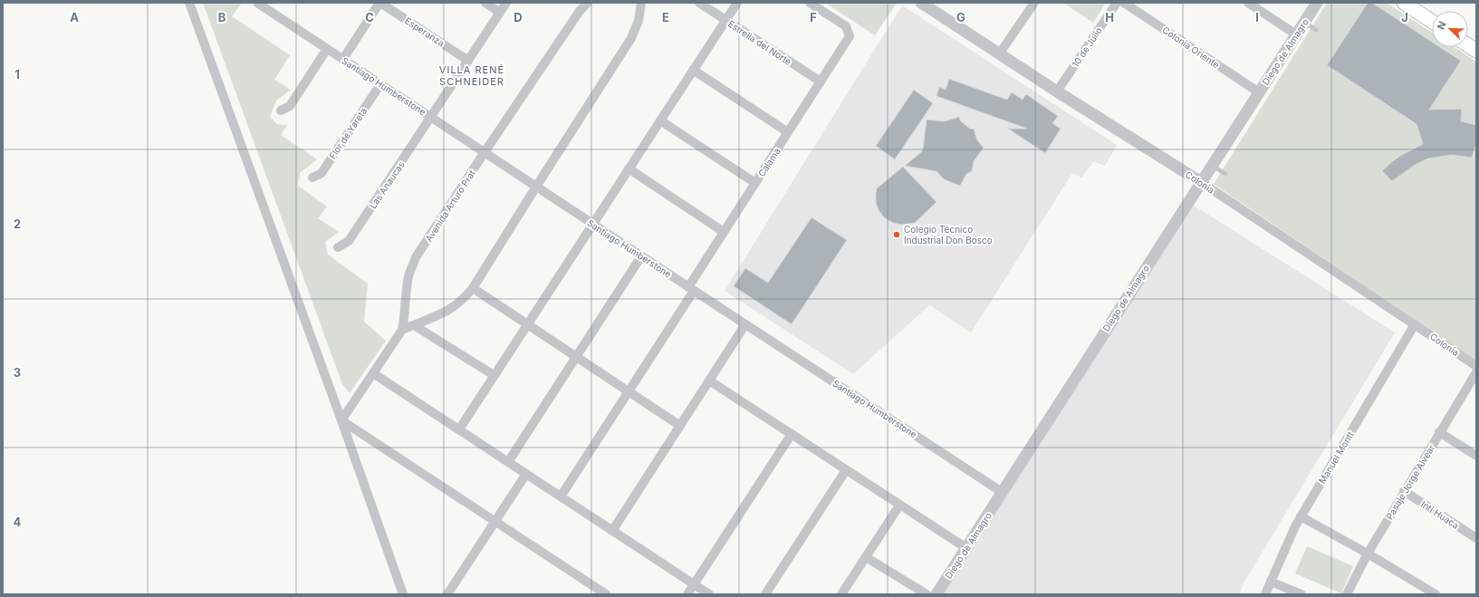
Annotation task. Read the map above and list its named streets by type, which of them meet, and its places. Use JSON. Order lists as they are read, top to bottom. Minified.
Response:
{"streets":{"street":["Esperanza","Estrella del Norte","10 de Julio","Colonia Oriente","Diego de Almagro","Santiago Humberstone","Flor de Yareta","Calama","Colonia","Las Anaucas","Avenida Arturo Prat","Manuel Montt","Pasaje Jorge Alvear","Inti Huaca"]},"crossings":[["Esperanza","Las Anaucas"],["Estrella del Norte","Calama"],["10 de Julio","Colonia"],["Colonia Oriente","Diego de Almagro"],["Diego de Almagro","Santiago Humberstone"],["Diego de Almagro","Colonia"],["Santiago Humberstone","Flor de Yareta"],["Santiago Humberstone","Calama"],["Santiago Humberstone","Las Anaucas"],["Santiago Humberstone","Avenida Arturo Prat"],["Colonia","Manuel Montt"],["Pasaje Jorge Alvear","Inti Huaca"]],"districts":["VILLA RENÉ SCHNEIDER"],"places":["Colegio Técnico Industrial Don Bosco"],"north":"top left","grid":{"columns":["A","B","C","D","E","F","G","H","I","J"],"rows":["1","2","3","4"]}}
